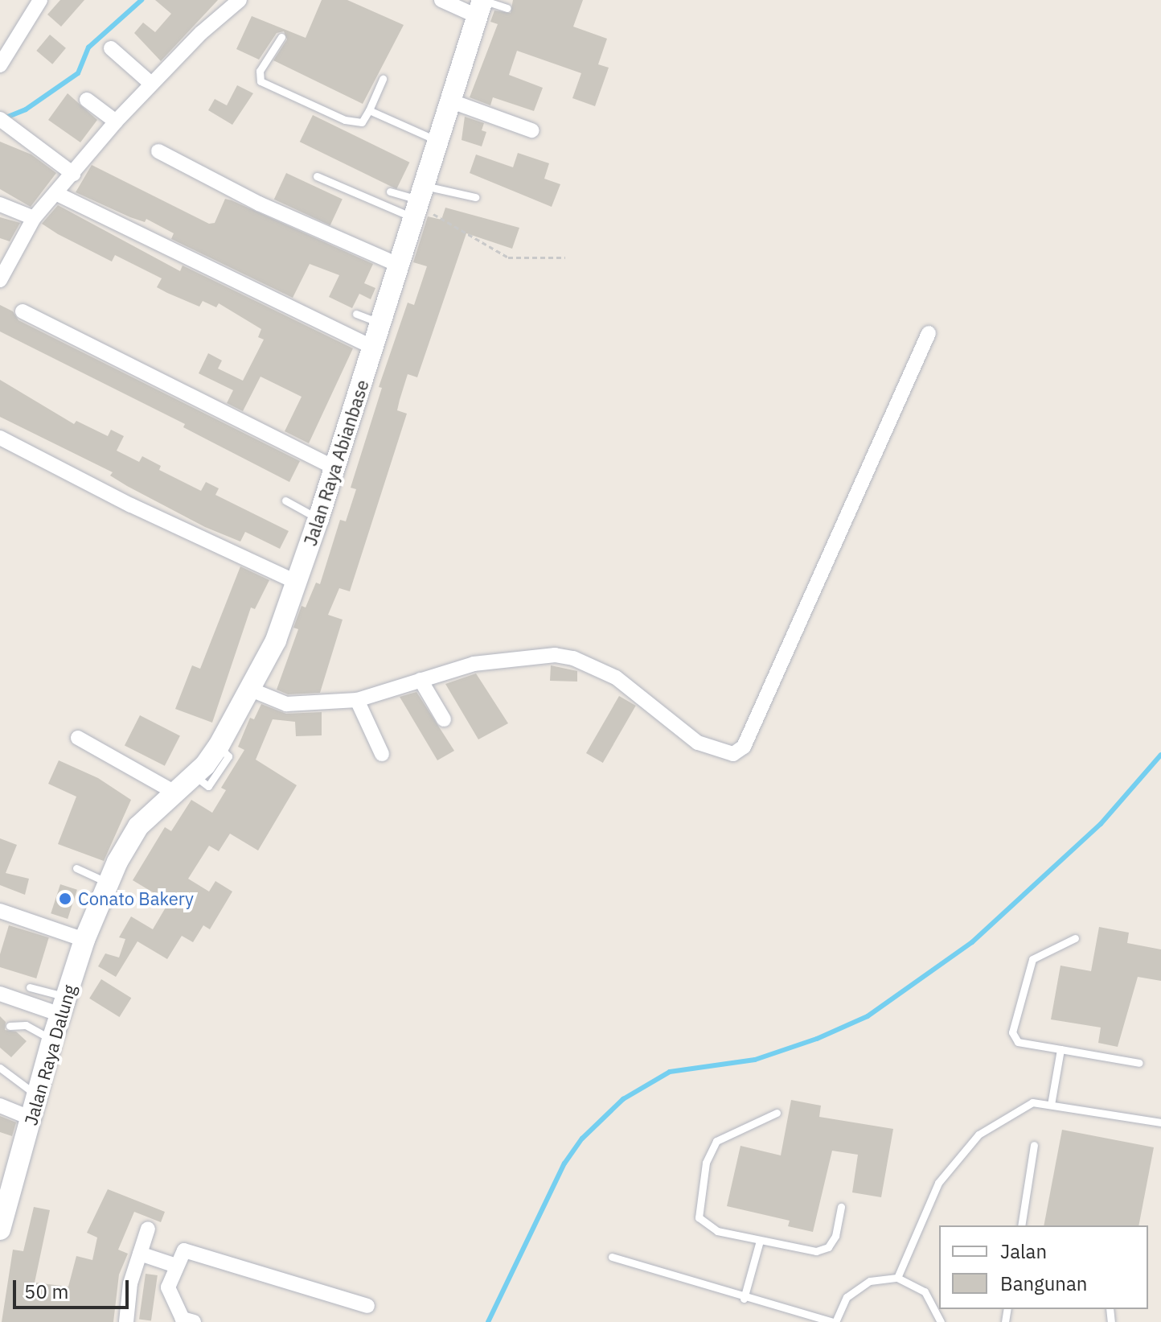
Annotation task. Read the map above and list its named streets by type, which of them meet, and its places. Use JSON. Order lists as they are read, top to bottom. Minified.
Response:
{"streets":{"main road":["Jalan Raya Abianbase","Jalan Raya Dalung"]},"crossings":[["Jalan Raya Abianbase","Jalan Raya Dalung"]],"places":["Conato Bakery"],"legend":["Jalan","Bangunan"],"scale_bar":"50 m"}
